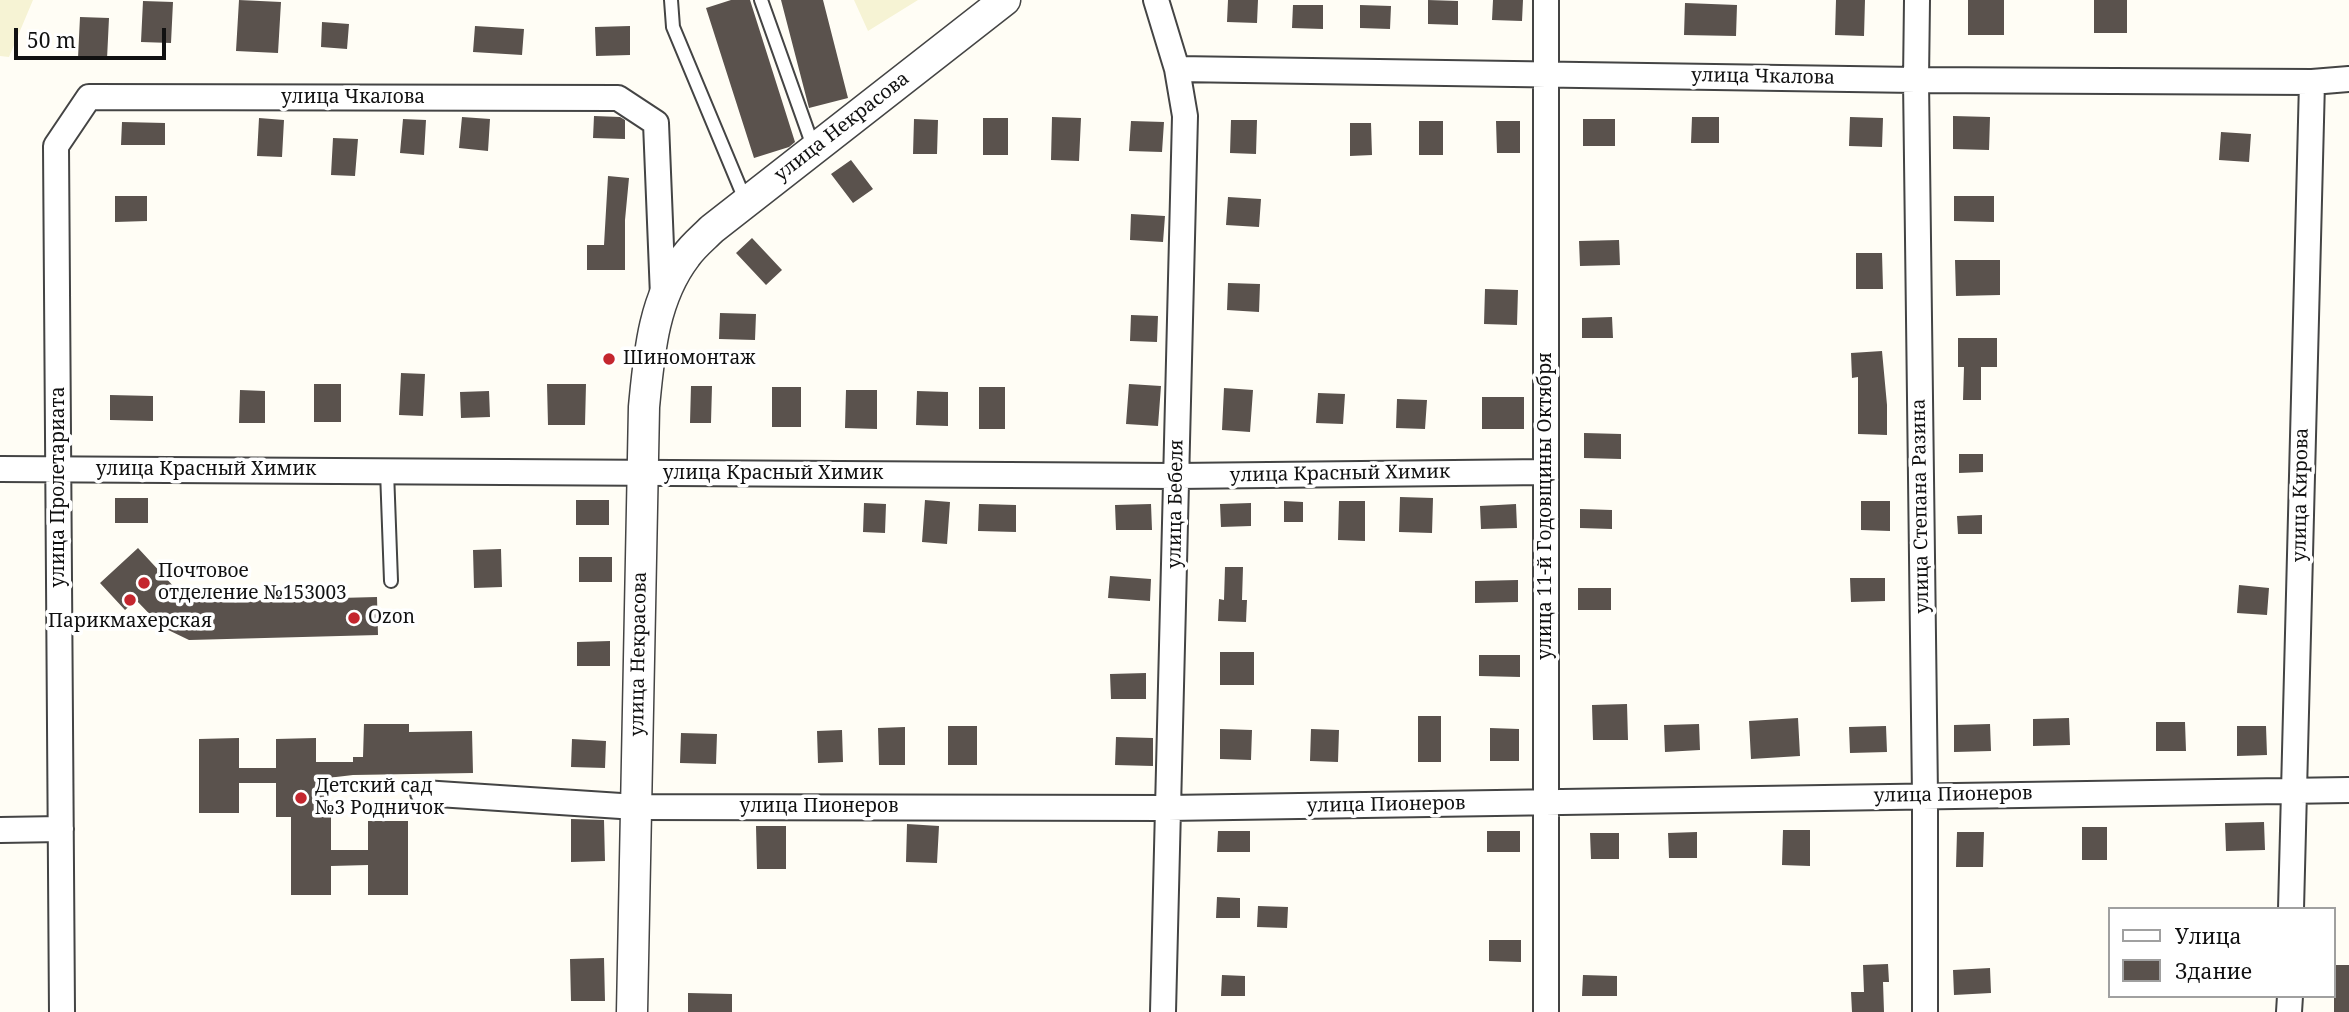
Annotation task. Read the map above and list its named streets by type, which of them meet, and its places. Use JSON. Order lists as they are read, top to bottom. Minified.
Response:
{"streets":{"street":["улица Чкалова","улица Некрасова","улица Красный Химик","улица Пролетариата","улица Кирова","улица Бебеля","улица 11-й Годовщины Октября","улица Степана Разина","улица Пионеров"]},"crossings":[["улица Чкалова","улица Некрасова"],["улица Чкалова","улица Пролетариата"],["улица Чкалова","улица Кирова"],["улица Чкалова","улица Бебеля"],["улица Чкалова","улица 11-й Годовщины Октября"],["улица Чкалова","улица Степана Разина"],["улица Некрасова","улица Красный Химик"],["улица Некрасова","улица Пионеров"],["улица Красный Химик","улица Пролетариата"],["улица Красный Химик","улица Бебеля"],["улица Красный Химик","улица 11-й Годовщины Октября"],["улица Кирова","улица Пионеров"],["улица Бебеля","улица Пионеров"],["улица 11-й Годовщины Октября","улица Пионеров"],["улица Степана Разина","улица Пионеров"]],"places":["Шиномонтаж","Почтовое отделение №153003","Парикмахерская","Ozon","Детский сад №3 Родничок"],"legend":["Улица","Здание"],"scale_bar":"50 m"}
